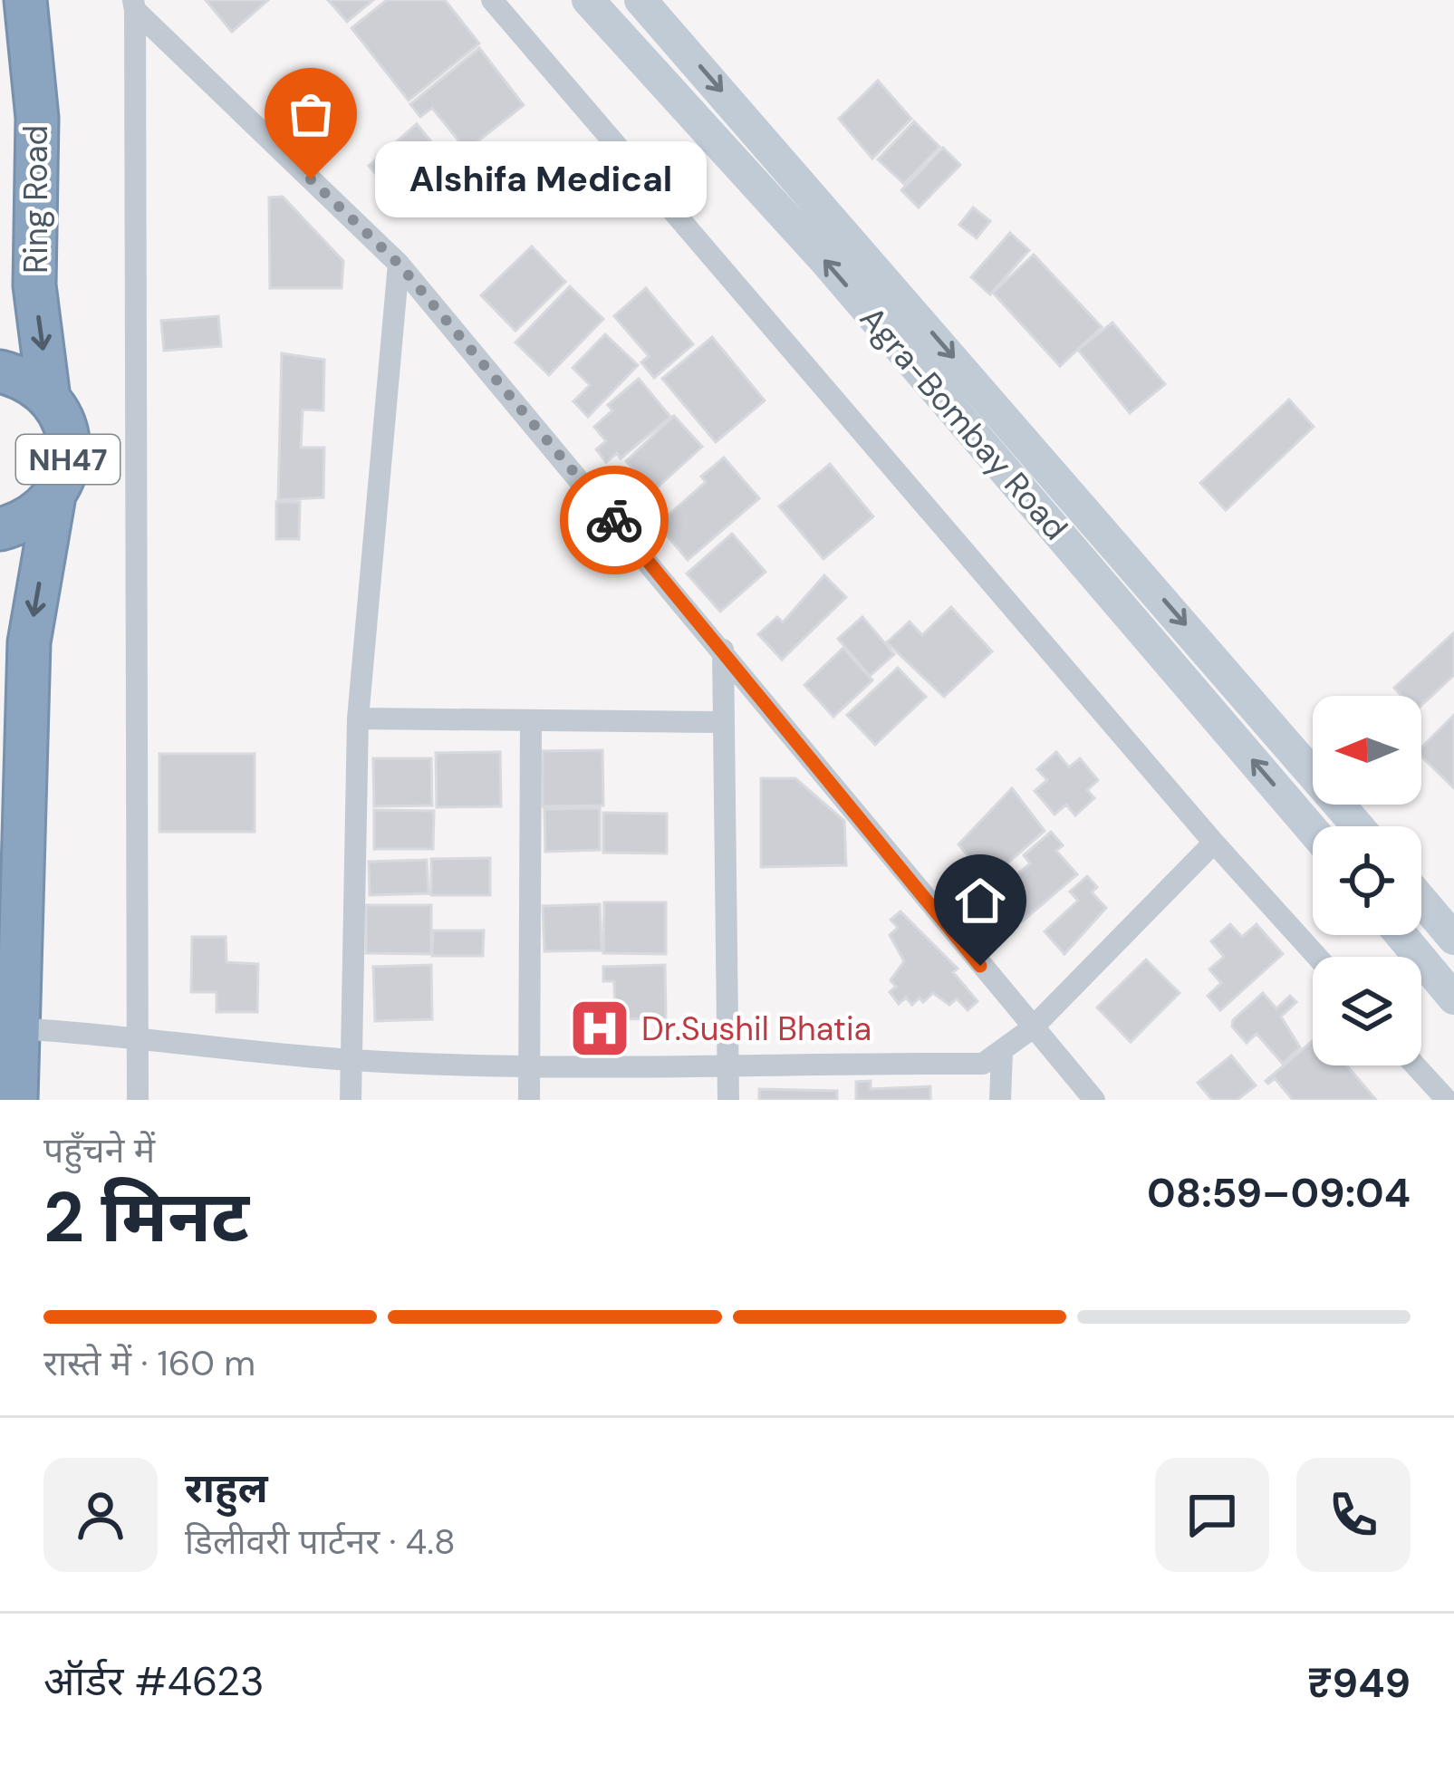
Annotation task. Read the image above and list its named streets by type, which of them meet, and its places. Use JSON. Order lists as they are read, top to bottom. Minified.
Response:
{"streets":{"highway":["Ring Road","NH47"],"main road":["Agra-Bombay Road"]},"crossings":[["Ring Road","NH47"]],"one_way":["Ring Road"],"places":{"other":["Alshifa Medical"],"hospital":["Dr.Sushil Bhatia"]},"north":"left","page":{"bubble":"Alshifa Medical","heading":["2 मिनट","पहुँचने में","08:59–09:04"],"panel":["राहुल","डिलीवरी पार्टनर · 4.8","ऑर्डर #4623","₹949"],"bar":"रास्ते में · 160 m"}}
